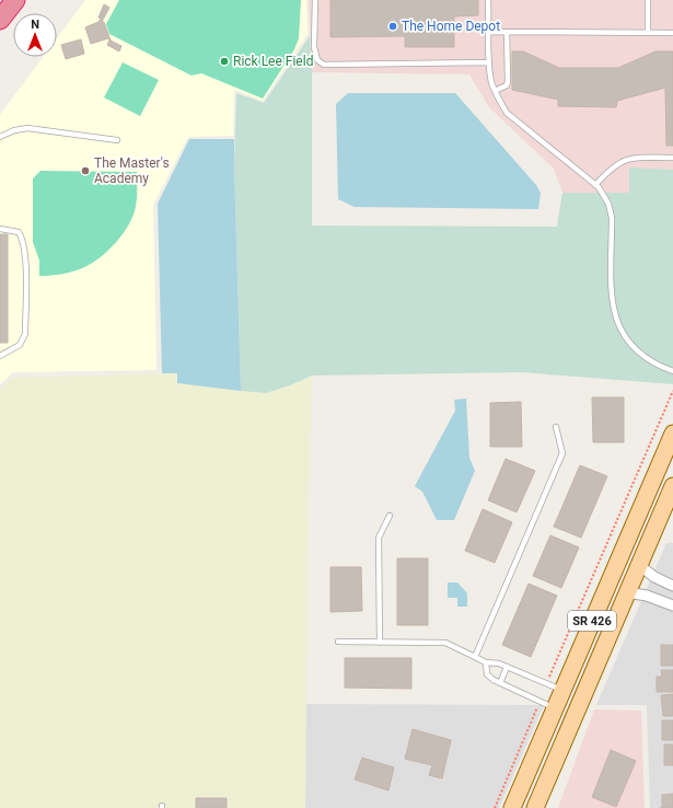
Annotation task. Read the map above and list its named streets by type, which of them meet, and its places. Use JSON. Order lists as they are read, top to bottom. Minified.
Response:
{"streets":{"main road":["SR 426"]},"places":["The Home Depot","Rick Lee Field","The Master's Academy"],"north":"top"}
